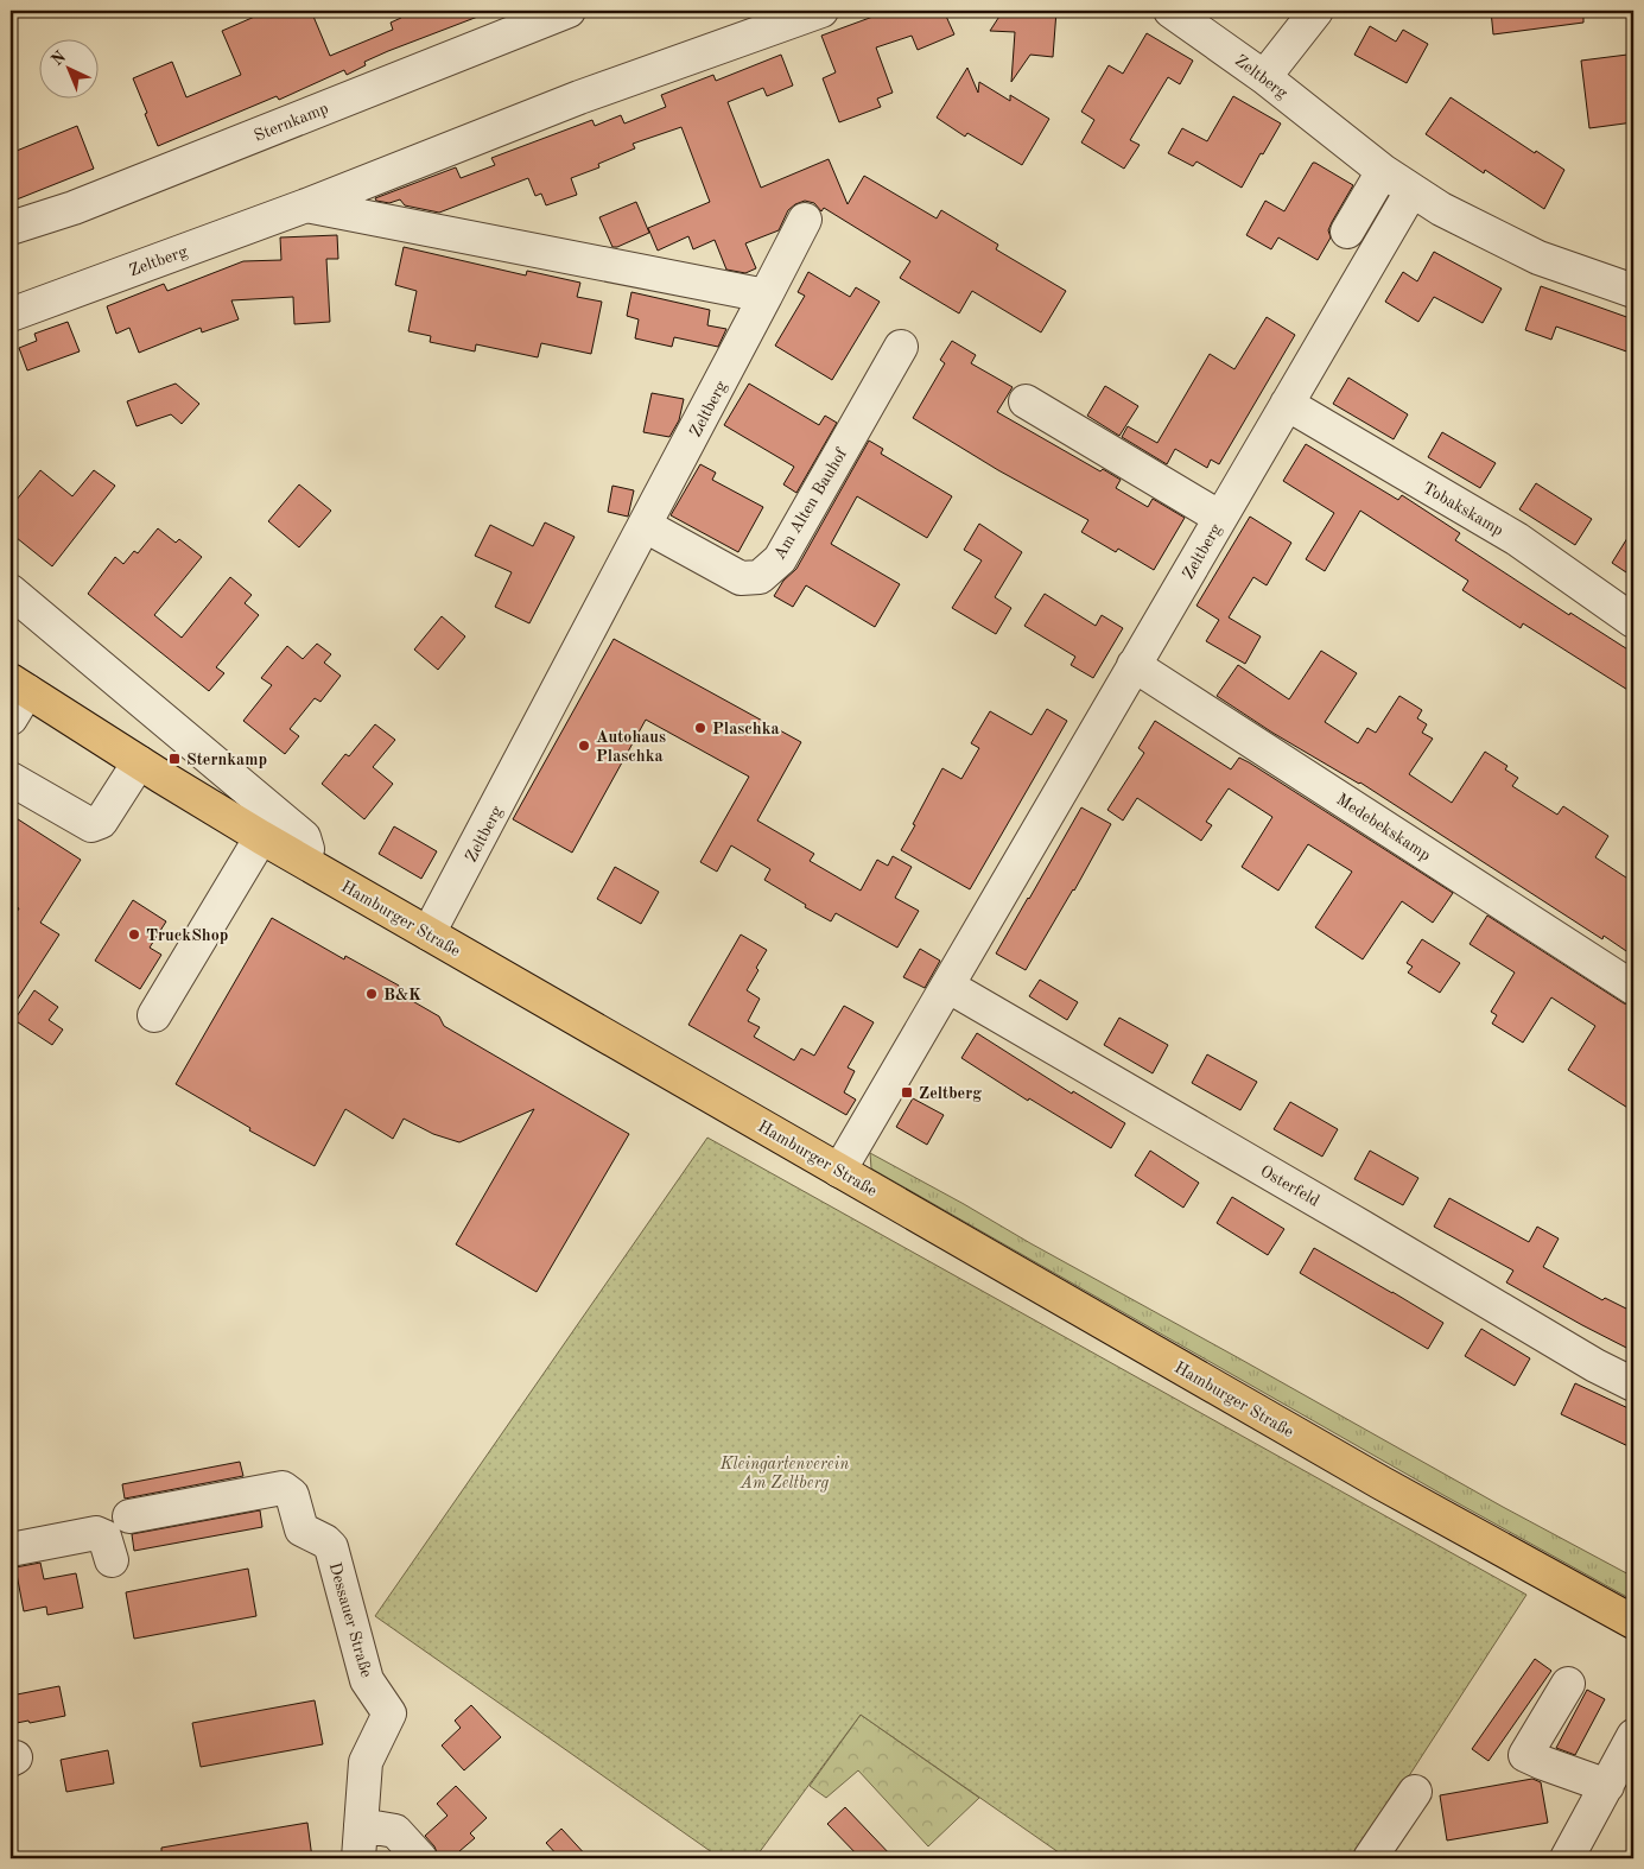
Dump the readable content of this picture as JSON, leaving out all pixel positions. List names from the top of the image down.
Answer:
{
  "streets": {
    "main road": ["Hamburger Straße"],
    "street": [
      "Zeltberg",
      "Sternkamp",
      "Am Alten Bauhof",
      "Tobakskamp",
      "Medebekskamp",
      "Osterfeld",
      "Dessauer Straße"
    ]
  },
  "crossings": [
    ["Zeltberg", "Am Alten Bauhof"],
    ["Zeltberg", "Tobakskamp"],
    ["Zeltberg", "Medebekskamp"],
    ["Zeltberg", "Hamburger Straße"],
    ["Zeltberg", "Osterfeld"]
  ],
  "parks": ["Kleingartenverein Am Zeltberg"],
  "places": {
    "other": [
      "Plaschka",
      "Autohaus Plaschka",
      "TruckShop",
      "B&K"
    ],
    "transit": ["Sternkamp", "Zeltberg"]
  },
  "north": "top left"
}
